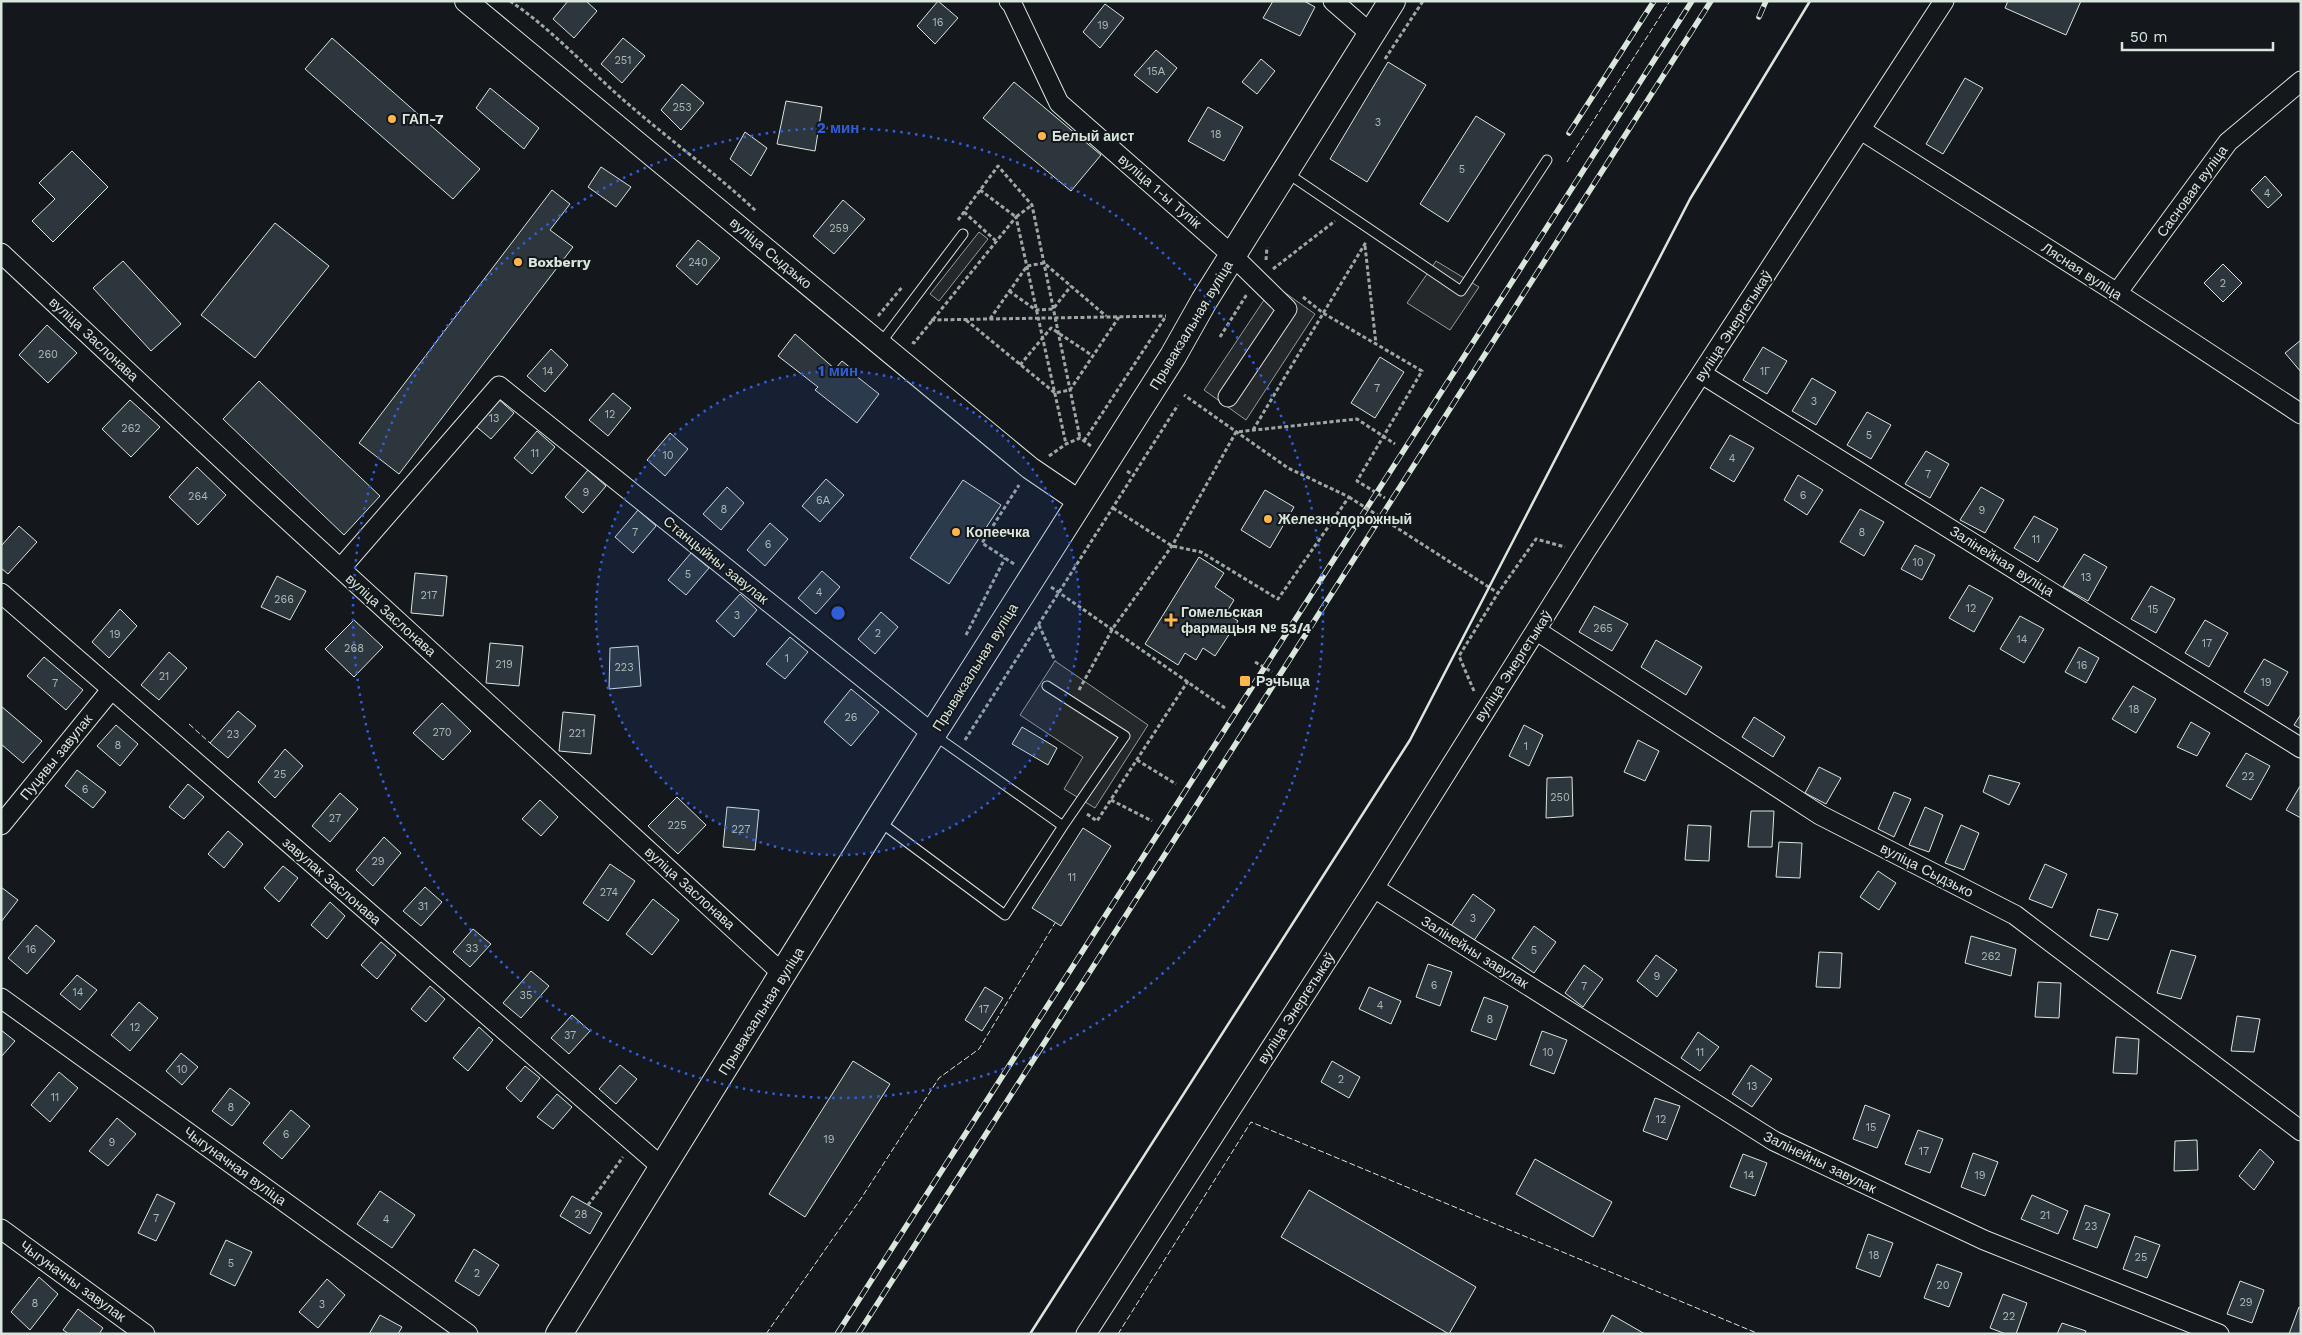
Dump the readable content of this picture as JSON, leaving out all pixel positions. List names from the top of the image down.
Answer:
{
  "streets": {
    "main road": ["Прывакзальная вуліца"],
    "street": [
      "вуліца 1-ы Тупік",
      "Сасновая вуліца",
      "вуліца Сыдзько",
      "Лясная вуліца",
      "вуліца Энергетыкаў",
      "вуліца Заслонава",
      "Станцыйны завулак",
      "Залінейная вуліца",
      "Пуцявы завулак",
      "завулак Заслонава",
      "Залінейны завулак",
      "Чыгуначная вуліца",
      "Чыгуначны завулак"
    ]
  },
  "crossings": [
    ["вуліца 1-ы Тупік", "Прывакзальная вуліца"],
    ["Сасновая вуліца", "Лясная вуліца"],
    ["вуліца Сыдзько", "Прывакзальная вуліца"],
    ["вуліца Сыдзько", "вуліца Энергетыкаў"],
    ["Лясная вуліца", "вуліца Энергетыкаў"],
    ["Прывакзальная вуліца", "вуліца Заслонава"],
    ["Прывакзальная вуліца", "Станцыйны завулак"],
    ["Прывакзальная вуліца", "завулак Заслонава"],
    ["вуліца Энергетыкаў", "Залінейная вуліца"],
    ["вуліца Энергетыкаў", "Залінейны завулак"],
    ["вуліца Заслонава", "Станцыйны завулак"],
    ["Пуцявы завулак", "завулак Заслонава"]
  ],
  "places": {
    "other": [
      "ГАП-7",
      "Белый аист",
      "Boxberry",
      "Железнодорожный",
      "Копеечка"
    ],
    "health": ["Гомельская фармацыя № 53/4"],
    "transit": ["Рэчыца"]
  },
  "house_numbers": [
    "16",
    "19",
    "251",
    "15А",
    "253",
    "3",
    "18",
    "5",
    "4",
    "259",
    "240",
    "2",
    "260",
    "14",
    "1Г",
    "7",
    "3",
    "12",
    "13",
    "262",
    "5",
    "11",
    "10",
    "4",
    "7",
    "9",
    "6",
    "264",
    "6А",
    "8",
    "9",
    "7",
    "8",
    "11",
    "6",
    "10",
    "5",
    "13",
    "4",
    "217",
    "266",
    "12",
    "15",
    "3",
    "265",
    "2",
    "19",
    "14",
    "17",
    "268",
    "1",
    "219",
    "16",
    "223",
    "21",
    "19",
    "7",
    "18",
    "26",
    "270",
    "221",
    "23",
    "8",
    "1",
    "25",
    "22",
    "6",
    "250",
    "27",
    "225",
    "227",
    "29",
    "11",
    "274",
    "31",
    "3",
    "33",
    "16",
    "5",
    "262",
    "9",
    "6",
    "7",
    "14",
    "35",
    "4",
    "17",
    "8",
    "12",
    "37",
    "10",
    "11",
    "10",
    "2",
    "13",
    "11",
    "8",
    "12",
    "15",
    "6",
    "19",
    "9",
    "17",
    "14",
    "19",
    "28",
    "21",
    "7",
    "4",
    "23",
    "18",
    "25",
    "5",
    "2",
    "20",
    "29",
    "8",
    "3",
    "22"
  ],
  "scale_bar": "50 m",
  "rings": ["2 мин", "1 мин"]
}
